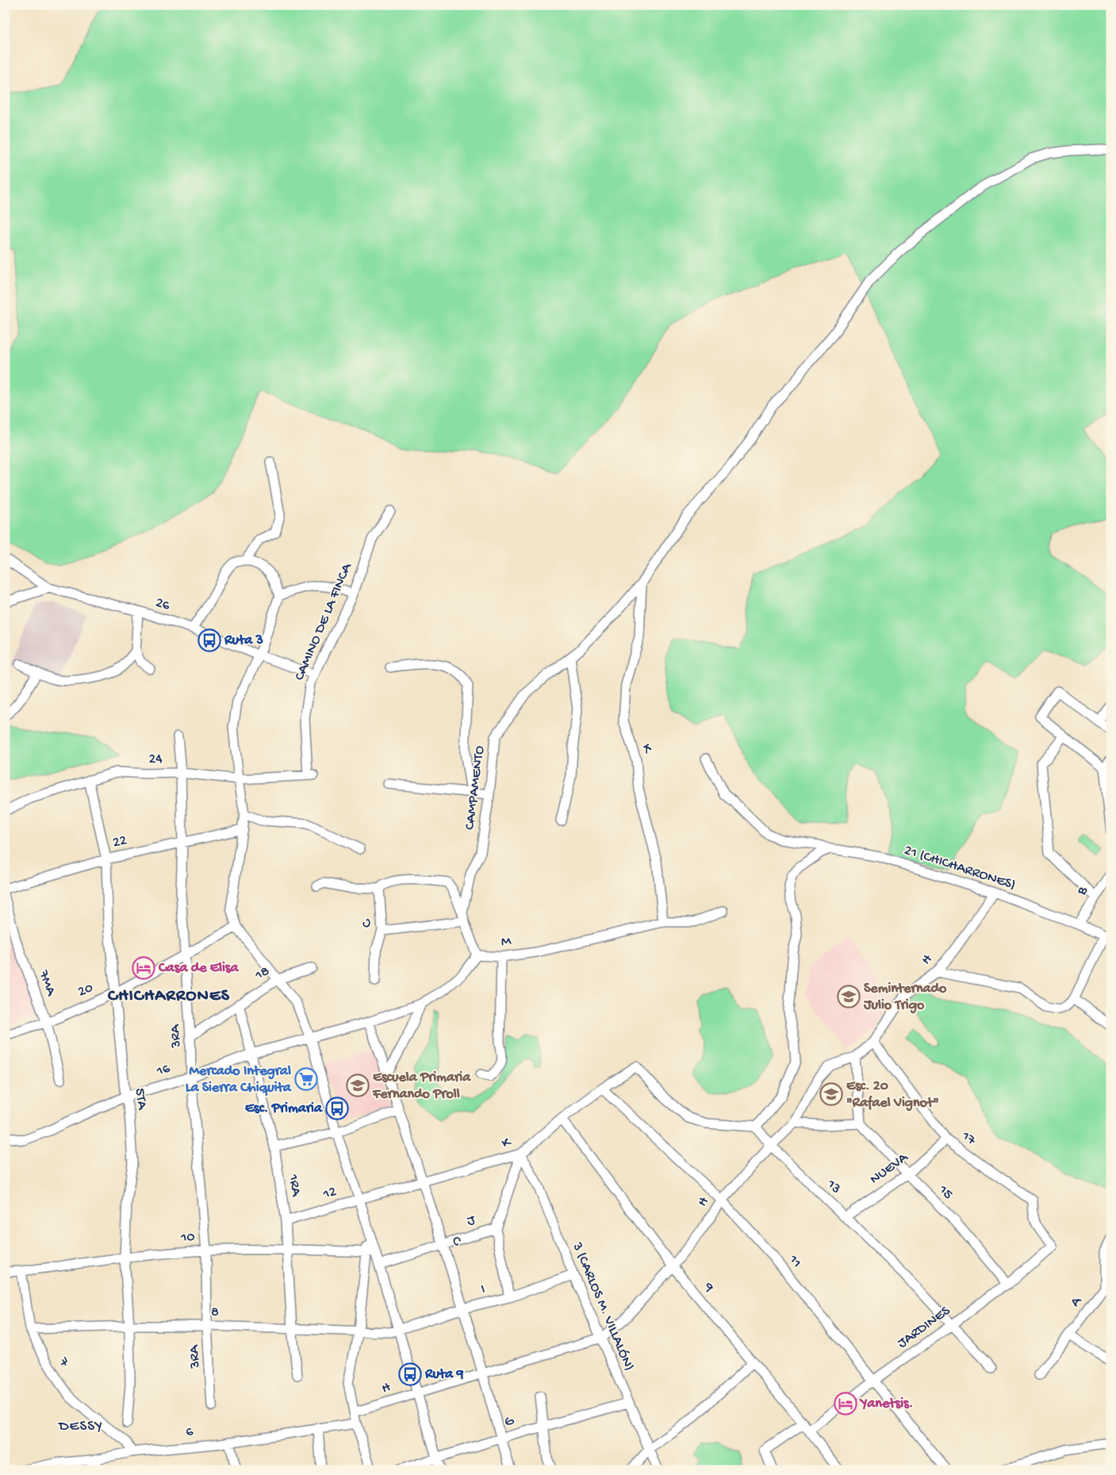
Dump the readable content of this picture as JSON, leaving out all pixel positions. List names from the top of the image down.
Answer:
{
  "streets": {
    "street": [
      "26",
      "CAMINO DE LA FINCA",
      "K",
      "24",
      "CAMPAMENTO",
      "22",
      "21 (CHICHARRONES)",
      "B",
      "C",
      "M",
      "H",
      "18",
      "7MA",
      "20",
      "3RA",
      "16",
      "5TA",
      "17",
      "NUEVA",
      "1RA",
      "13",
      "15",
      "12",
      "J",
      "10",
      "11",
      "9",
      "I",
      "A",
      "3 (CARLOS M. VILLALÓN)",
      "8",
      "JARDINES",
      "7",
      "G",
      "6"
    ]
  },
  "crossings": [
    ["26", "CAMINO DE LA FINCA"],
    ["CAMINO DE LA FINCA", "24"],
    ["K", "CAMPAMENTO"],
    ["K", "C"],
    ["K", "M"],
    ["K", "13"],
    ["K", "12"],
    ["K", "J"],
    ["K", "11"],
    ["K", "9"],
    ["K", "3 (CARLOS M. VILLALÓN)"],
    ["24", "3RA"],
    ["24", "5TA"],
    ["22", "3RA"],
    ["22", "5TA"],
    ["21 (CHICHARRONES)", "B"],
    ["21 (CHICHARRONES)", "H"],
    ["C", "H"],
    ["C", "J"],
    ["C", "I"],
    ["C", "G"],
    ["H", "17"],
    ["H", "13"],
    ["H", "11"],
    ["H", "9"],
    ["H", "3 (CARLOS M. VILLALÓN)"],
    ["18", "3RA"],
    ["18", "1RA"],
    ["7MA", "20"],
    ["20", "3RA"],
    ["20", "5TA"],
    ["3RA", "16"],
    ["3RA", "10"],
    ["3RA", "8"],
    ["16", "5TA"],
    ["16", "1RA"],
    ["5TA", "10"],
    ["5TA", "8"],
    ["17", "NUEVA"],
    ["17", "JARDINES"],
    ["NUEVA", "13"],
    ["NUEVA", "15"],
    ["1RA", "12"],
    ["1RA", "10"],
    ["1RA", "8"],
    ["13", "JARDINES"],
    ["15", "JARDINES"],
    ["J", "3 (CARLOS M. VILLALÓN)"],
    ["10", "7"],
    ["11", "JARDINES"],
    ["9", "JARDINES"],
    ["I", "3 (CARLOS M. VILLALÓN)"],
    ["I", "8"],
    ["3 (CARLOS M. VILLALÓN)", "G"],
    ["8", "7"],
    ["7", "6"]
  ],
  "districts": ["CHICHARRONES", "DESSY"],
  "places": {
    "bus stop": ["Ruta 3", "Esc. Primaria", "Ruta 9"],
    "hotel": ["Casa de Elisa", "Yanetsis."],
    "school or university": ["Seminternado Julio Trigo", "Escuela Primaria Fernando Proll", "Esc. 20 \"Rafael Vignot\""],
    "supermarket": ["Mercado Integral La Sierra Chiquita"]
  }
}
